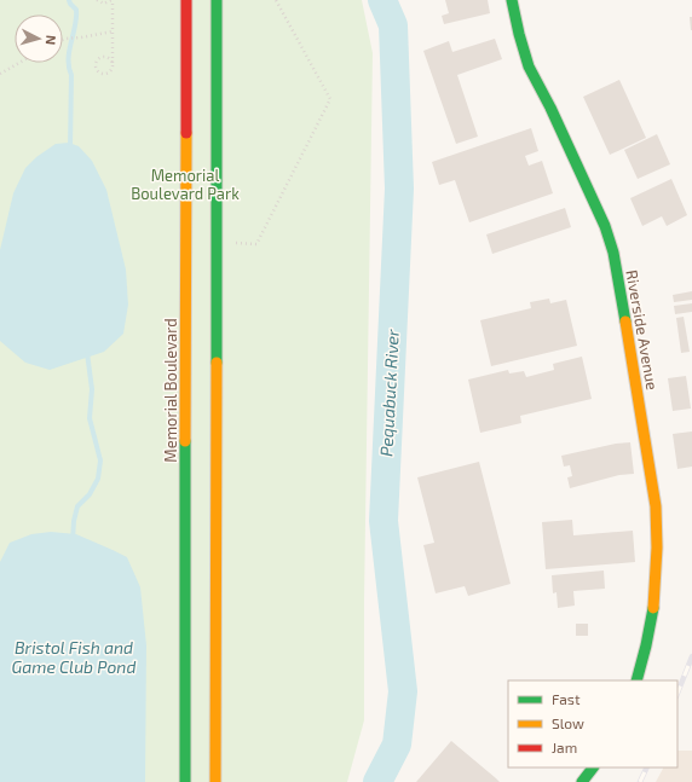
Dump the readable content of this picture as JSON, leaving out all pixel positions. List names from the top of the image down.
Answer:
{
  "streets": {
    "main road": ["Riverside Avenue", "Memorial Boulevard"]
  },
  "water": ["Pequabuck River", "Bristol Fish and Game Club Pond"],
  "parks": ["Memorial Boulevard Park"],
  "legend": ["Fast", "Slow", "Jam"],
  "north": "right"
}
